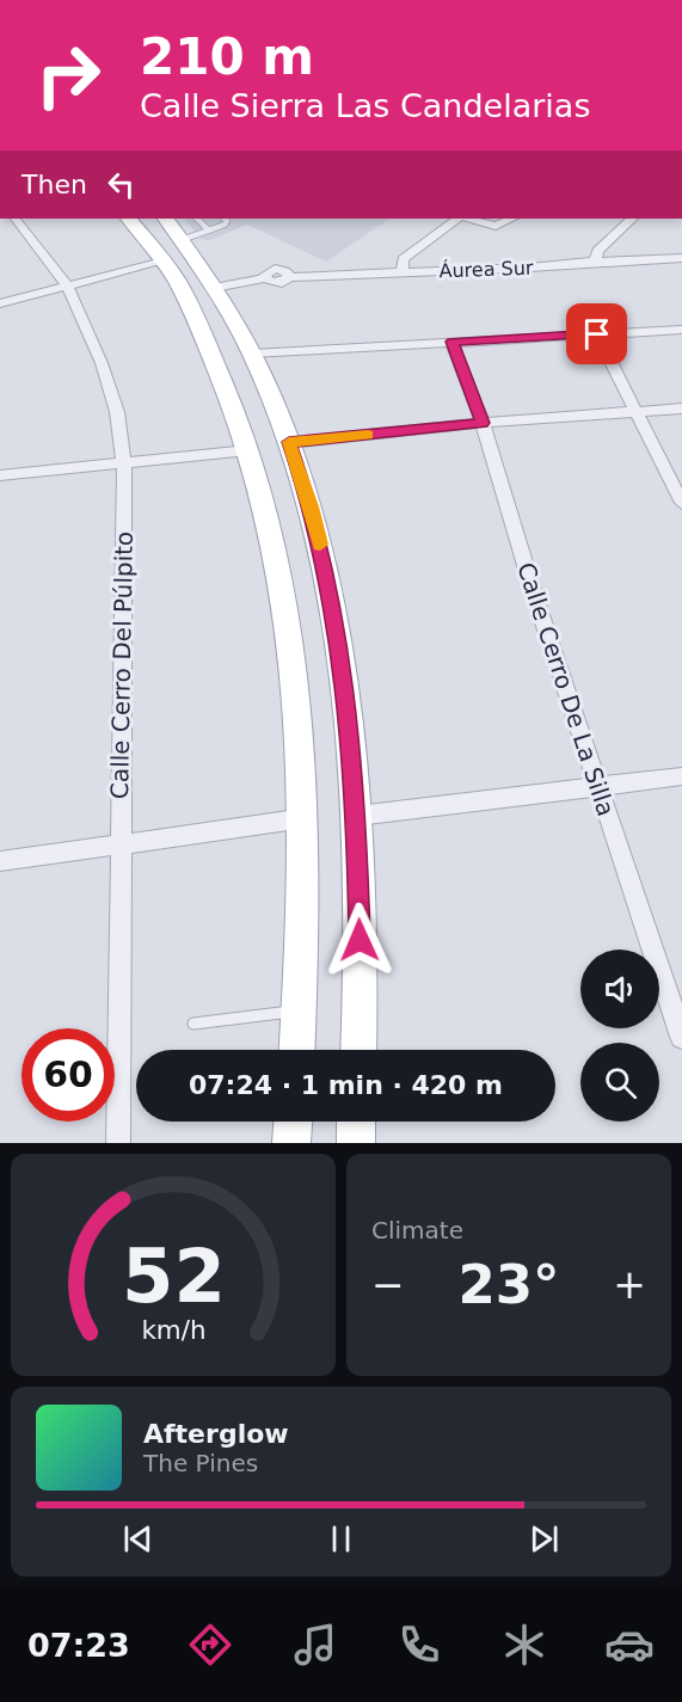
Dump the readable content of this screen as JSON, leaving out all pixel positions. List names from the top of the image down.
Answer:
{
  "streets": {
    "street": ["Áurea Sur", "Calle Cerro Del Púlpito", "Calle Cerro De La Silla"]
  },
  "page": {
    "turn": ["210 m", "Calle Sierra Las Candelarias"],
    "then": "Then",
    "limit": "60",
    "trip": "07:24 · 1 min · 420 m",
    "tile": "Climate",
    "heat": ["−", "23°", "+"],
    "song": ["Afterglow", "The Pines"],
    "tabs": "07:23",
    "gauge": ["52", "km/h"]
  }
}
